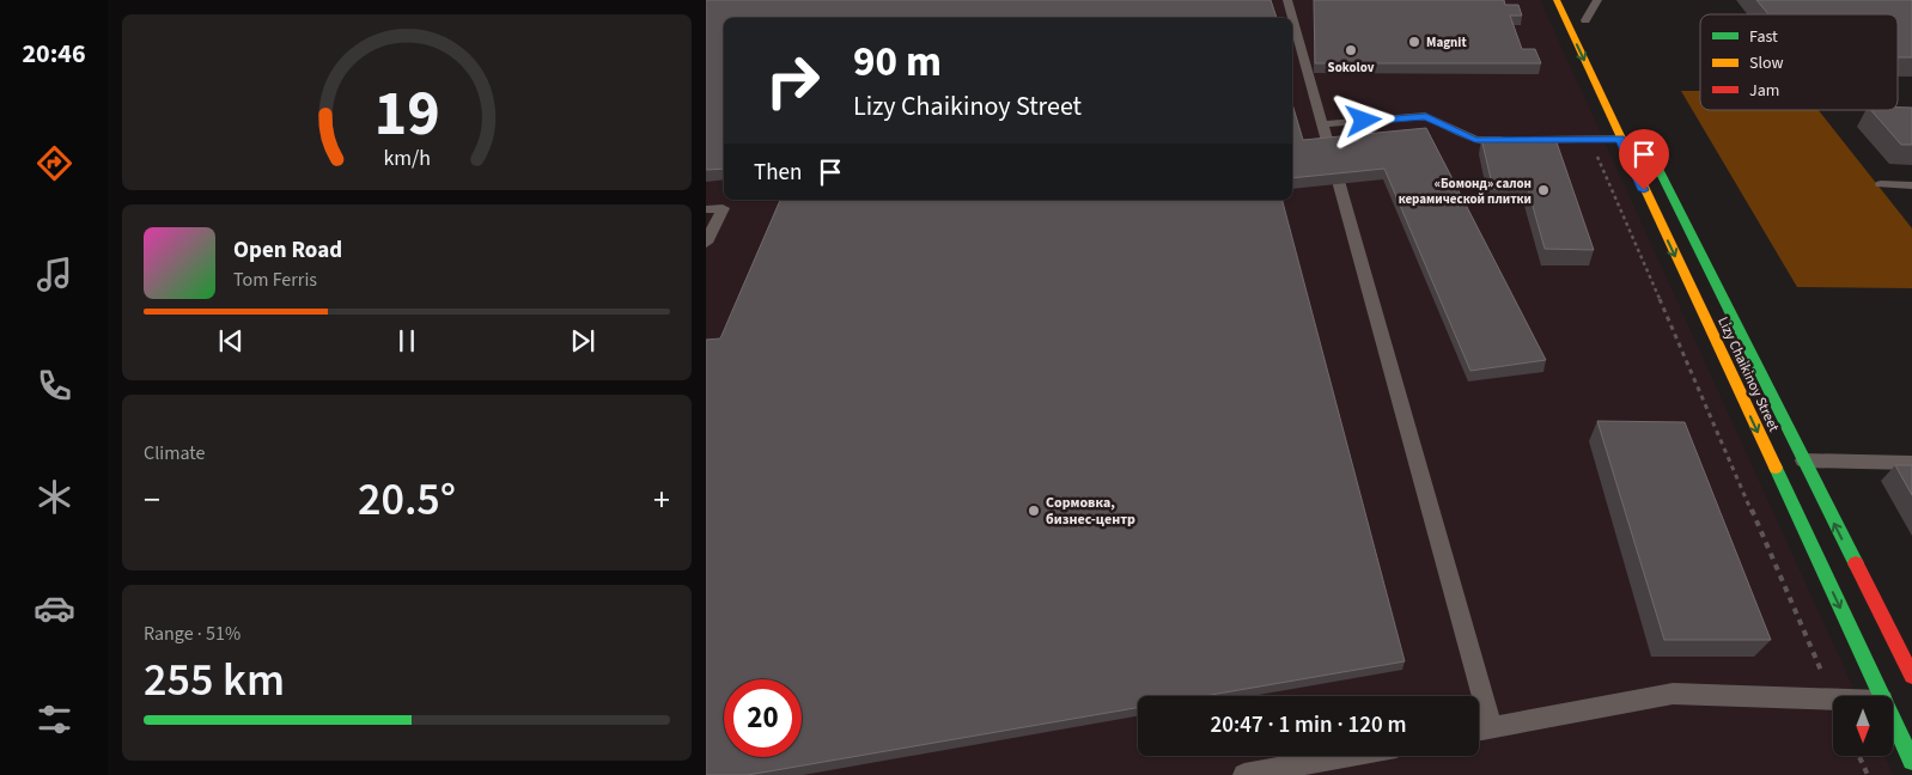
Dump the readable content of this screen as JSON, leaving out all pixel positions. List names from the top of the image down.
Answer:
{
  "streets": {
    "main road": ["Lizy Chaikinoy Street"]
  },
  "places": [
    "Magnit",
    "Sokolov",
    "«Бомонд» салон керамической плитки",
    "Сормовка, бизнес-центр"
  ],
  "legend": ["Fast", "Slow", "Jam"],
  "north": "bottom",
  "page": {
    "tabs": "20:46",
    "turn": ["90 m", "Lizy Chaikinoy Street"],
    "then": "Then",
    "song": ["Open Road", "Tom Ferris"],
    "tile": [
      "Climate",
      ["Range · 51%", "255 km"]
    ],
    "heat": ["−", "20.5°", "+"],
    "limit": "20",
    "trip": "20:47 · 1 min · 120 m",
    "gauge": ["19", "km/h"]
  }
}
